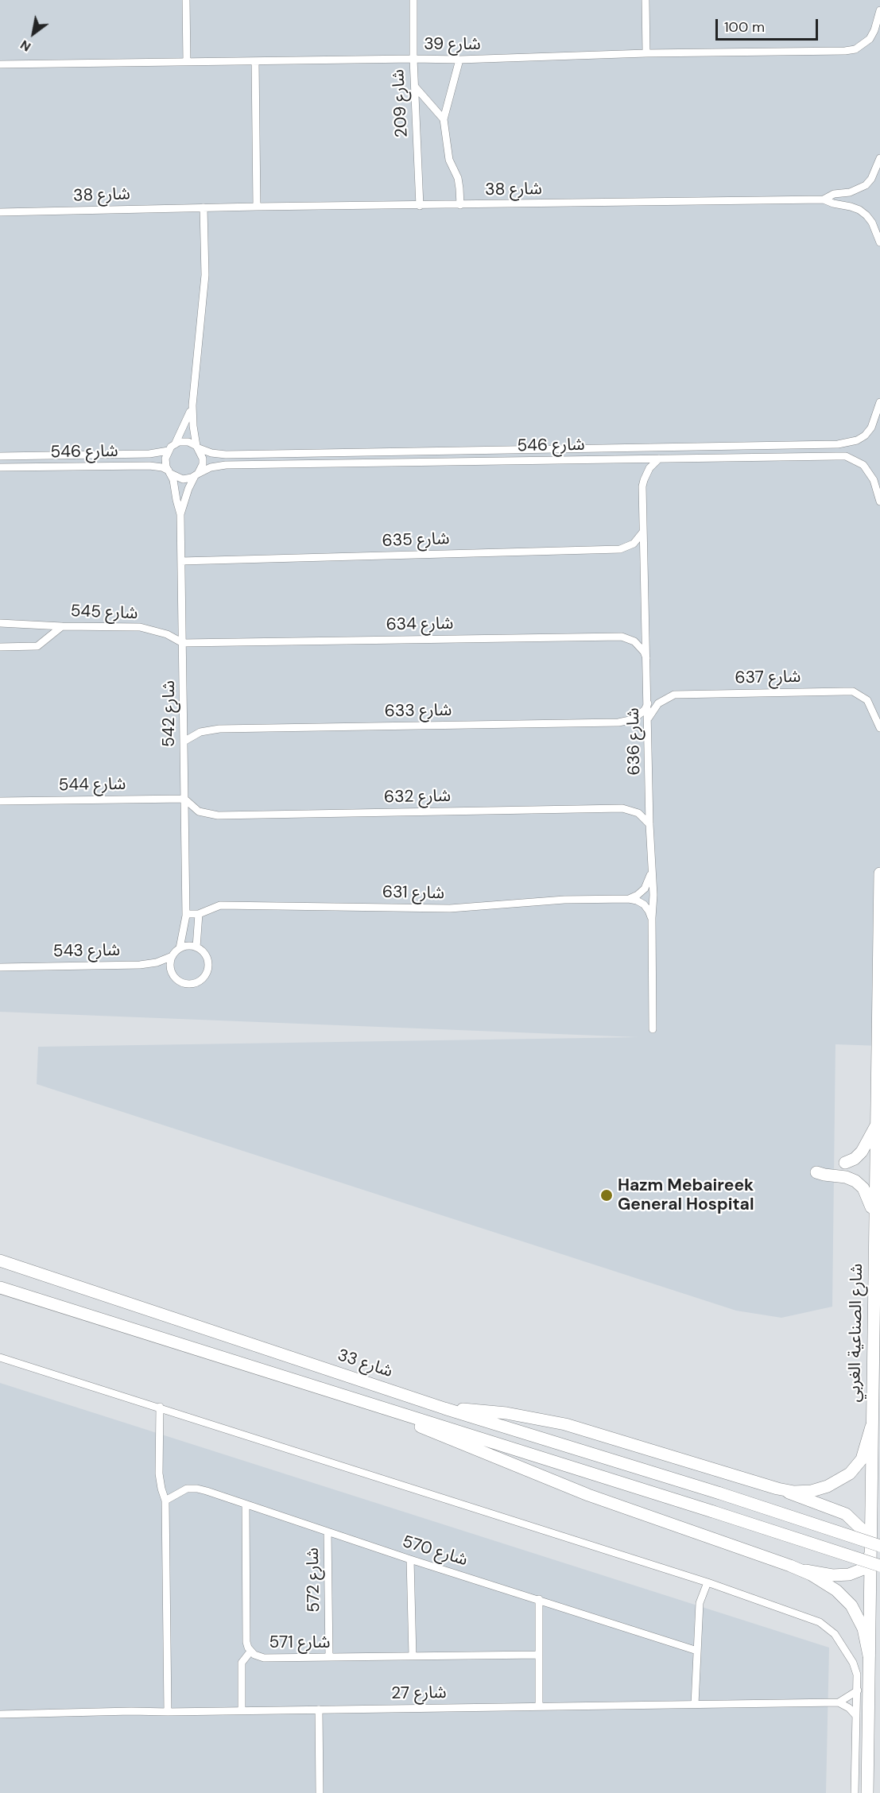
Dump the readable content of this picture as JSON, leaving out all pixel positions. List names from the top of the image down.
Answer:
{
  "streets": {
    "main road": ["شارع الصناعية الغربي", "شارع 33"],
    "street": [
      "شارع 39",
      "شارع 209",
      "شارع 38",
      "شارع 546",
      "شارع 635",
      "شارع 545",
      "شارع 634",
      "شارع 637",
      "شارع 633",
      "شارع 542",
      "شارع 636",
      "شارع 544",
      "شارع 632",
      "شارع 631",
      "شارع 543",
      "شارع 570",
      "شارع 572",
      "شارع 571",
      "شارع 27"
    ]
  },
  "crossings": [
    ["شارع 39", "شارع 209"],
    ["شارع 209", "شارع 38"],
    ["شارع 546", "شارع 542"],
    ["شارع 546", "شارع 636"],
    ["شارع 635", "شارع 542"],
    ["شارع 635", "شارع 636"],
    ["شارع 545", "شارع 634"],
    ["شارع 545", "شارع 542"],
    ["شارع 634", "شارع 542"],
    ["شارع 634", "شارع 636"],
    ["شارع 637", "شارع 636"],
    ["شارع 633", "شارع 542"],
    ["شارع 633", "شارع 636"],
    ["شارع 542", "شارع 544"],
    ["شارع 542", "شارع 632"],
    ["شارع 542", "شارع 543"],
    ["شارع 636", "شارع 632"],
    ["شارع 544", "شارع 632"],
    ["شارع الصناعية الغربي", "شارع 33"],
    ["شارع 570", "شارع 572"],
    ["شارع 570", "شارع 571"],
    ["شارع 572", "شارع 571"]
  ],
  "places": ["Hazm Mebaireek General Hospital"],
  "scale_bar": "100 m",
  "north": "bottom left"
}
